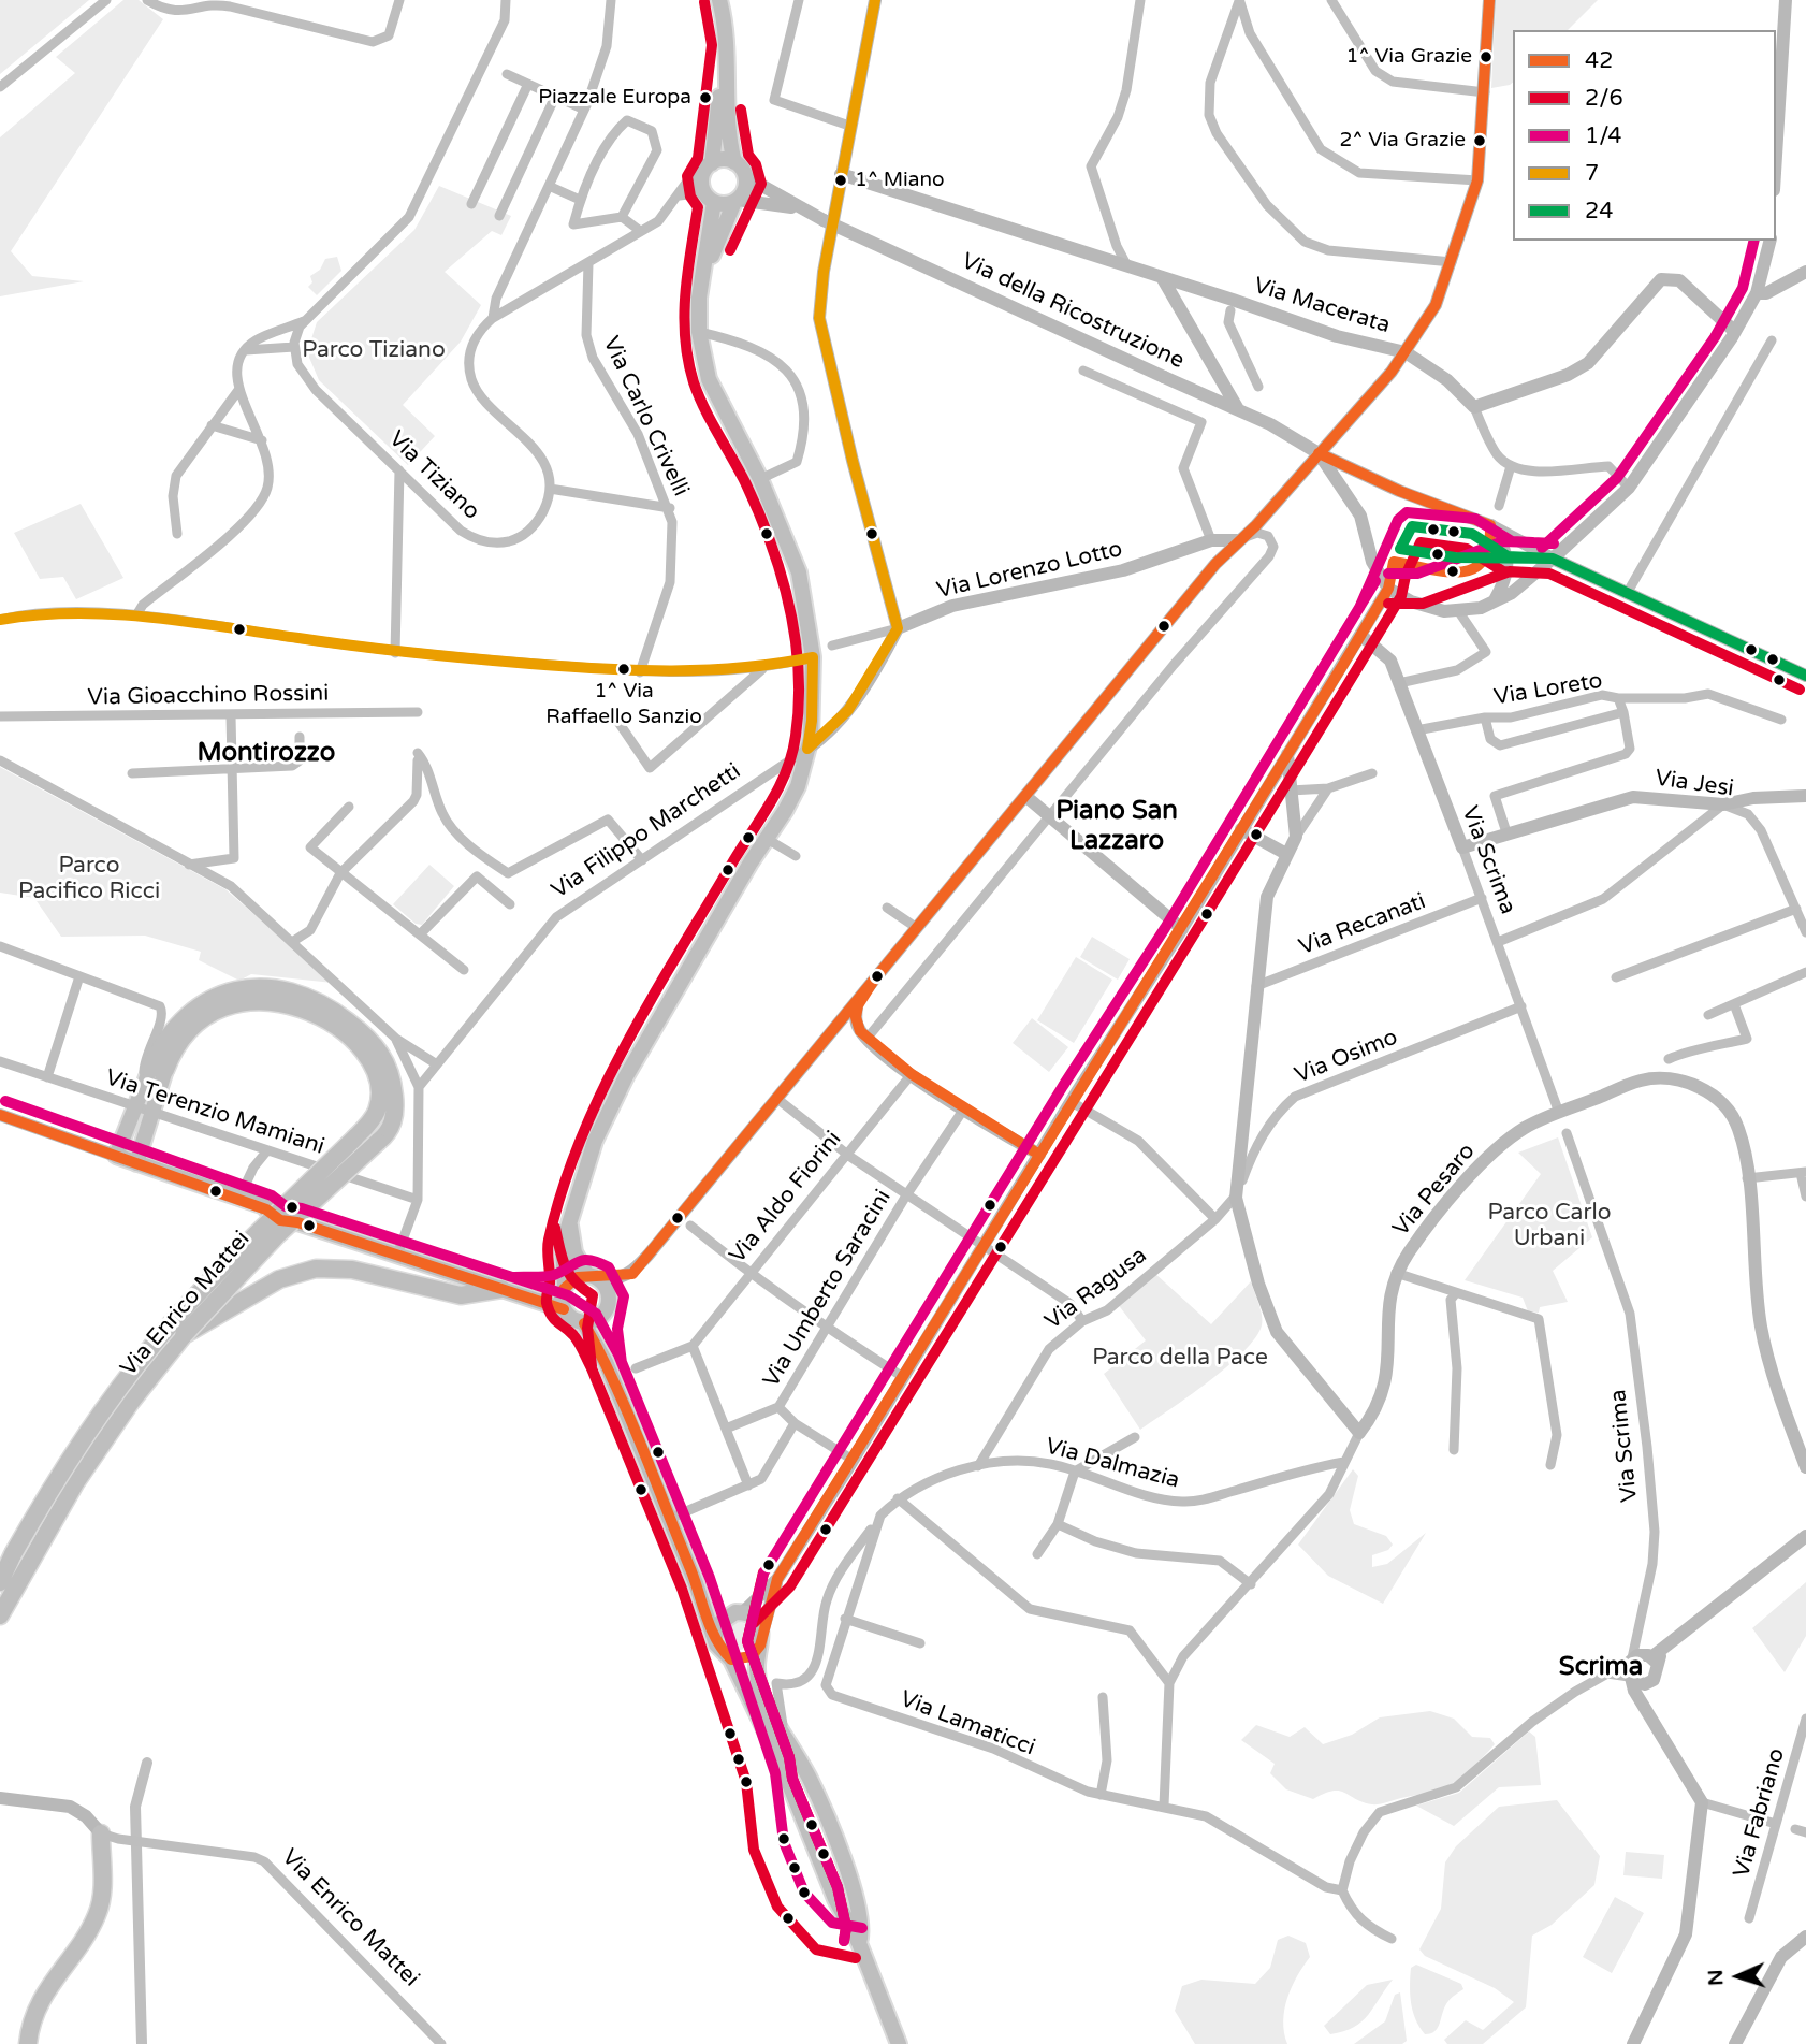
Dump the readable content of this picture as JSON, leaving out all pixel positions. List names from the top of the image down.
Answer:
{
  "streets": {
    "highway": ["Via Enrico Mattei"],
    "street": [
      "Via Macerata",
      "Via della Ricostruzione",
      "Via Carlo Crivelli",
      "Via Tiziano",
      "Via Lorenzo Lotto",
      "Via Loreto",
      "Via Gioacchino Rossini",
      "Via Jesi",
      "Via Filippo Marchetti",
      "Via Scrima",
      "Via Recanati",
      "Via Osimo",
      "Via Terenzio Mamiani",
      "Via Pesaro",
      "Via Aldo Fiorini",
      "Via Umberto Saracini",
      "Via Ragusa",
      "Via Dalmazia",
      "Via Lamaticci",
      "Via Fabriano"
    ]
  },
  "crossings": [
    ["Via Lorenzo Lotto", "Via Filippo Marchetti"],
    ["Via Loreto", "Via Jesi"],
    ["Via Loreto", "Via Scrima"],
    ["Via Jesi", "Via Scrima"],
    ["Via Scrima", "Via Recanati"],
    ["Via Scrima", "Via Osimo"],
    ["Via Scrima", "Via Pesaro"],
    ["Via Osimo", "Via Ragusa"],
    ["Via Terenzio Mamiani", "Via Enrico Mattei"],
    ["Via Pesaro", "Via Dalmazia"],
    ["Via Pesaro", "Via Lamaticci"],
    ["Via Ragusa", "Via Dalmazia"],
    ["Via Dalmazia", "Via Lamaticci"]
  ],
  "districts": ["Montirozzo", "Piano San Lazzaro", "Scrima"],
  "parks": [
    "Parco Tiziano",
    "Parco Pacifico Ricci",
    "Parco Carlo Urbani",
    "Parco della Pace"
  ],
  "places": [
    "1^ Via Grazie",
    "Piazzale Europa",
    "2^ Via Grazie",
    "1^ Miano",
    "1^ Via Raffaello Sanzio"
  ],
  "lines": [
    "transit line 42",
    "transit line 7",
    "transit line 2/6",
    "transit line 1/4",
    "transit line 24"
  ],
  "legend": [
    "42",
    "2/6",
    "1/4",
    "7",
    "24"
  ],
  "north": "left"
}
